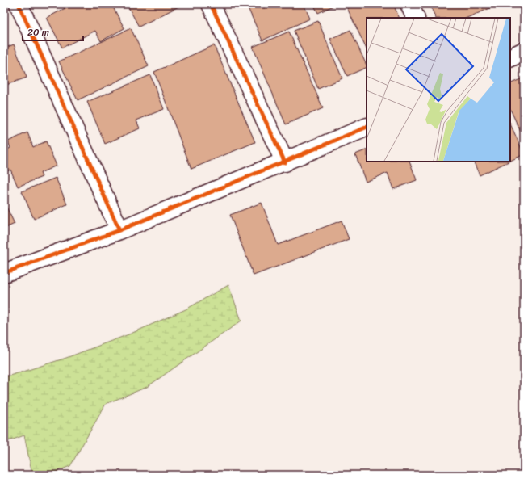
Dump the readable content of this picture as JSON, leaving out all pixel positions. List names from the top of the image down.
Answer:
{
  "scale_bar": "20 m"
}
